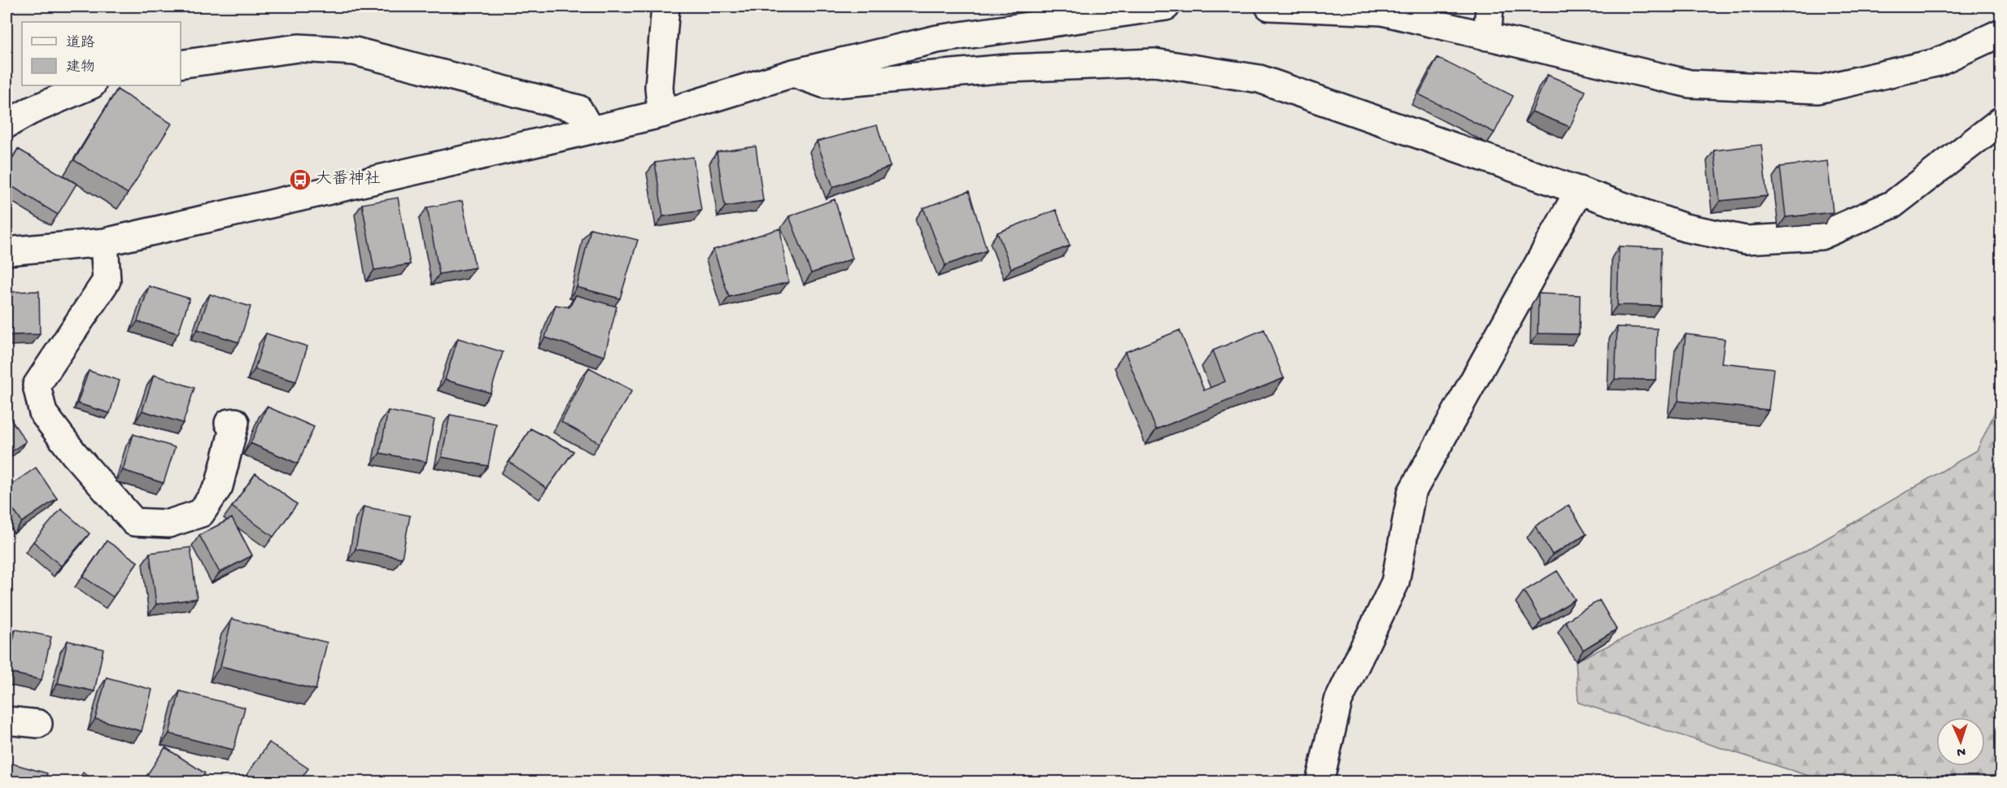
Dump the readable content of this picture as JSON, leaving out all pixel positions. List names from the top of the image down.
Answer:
{
  "places": {
    "bus stop": ["大番神社"]
  },
  "legend": ["道路", "建物"],
  "north": "bottom"
}
